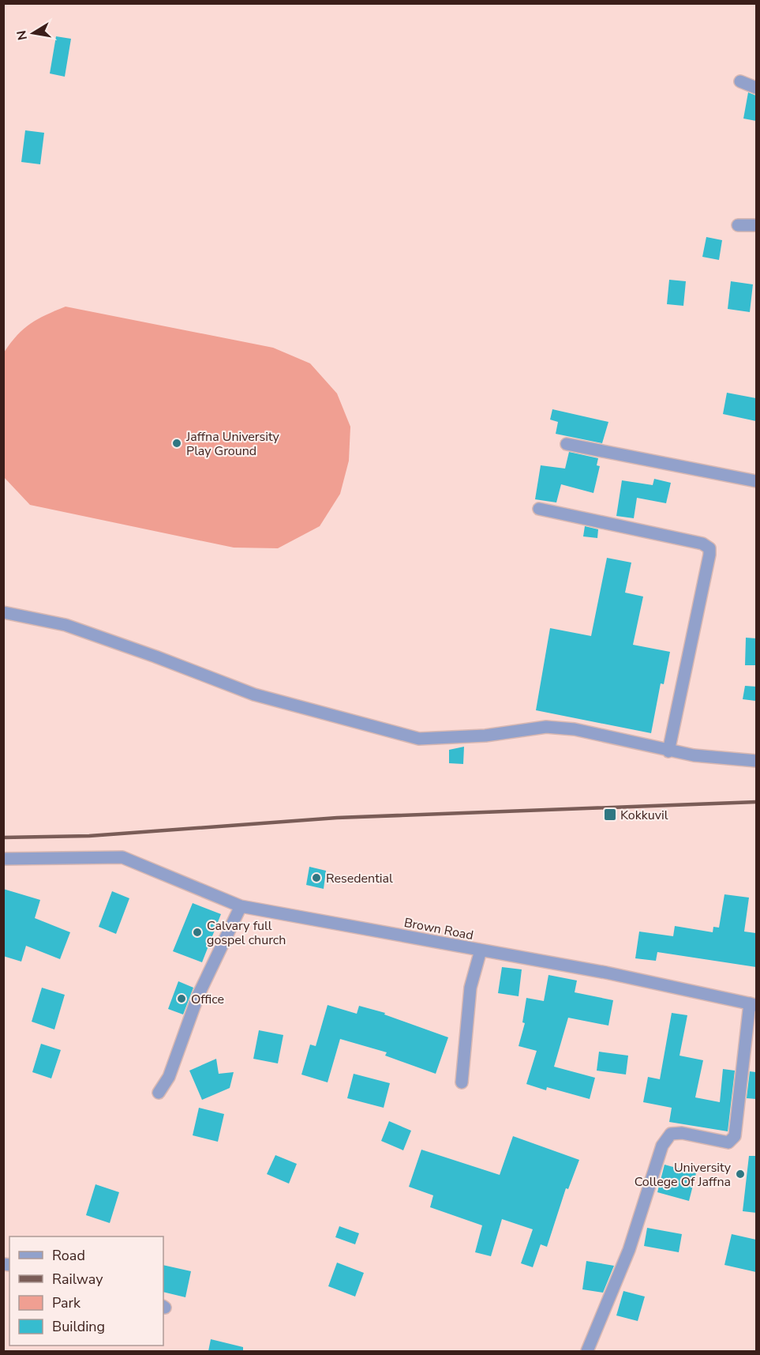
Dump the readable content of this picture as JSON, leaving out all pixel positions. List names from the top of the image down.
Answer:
{
  "streets": {
    "street": ["Brown Road"]
  },
  "places": {
    "other": [
      "Jaffna University Play Ground",
      "Resedential",
      "Calvary full gospel church",
      "Office",
      "University College Of Jaffna"
    ],
    "transit": ["Kokkuvil"]
  },
  "legend": [
    "Road",
    "Railway",
    "Park",
    "Building"
  ],
  "north": "left"
}
